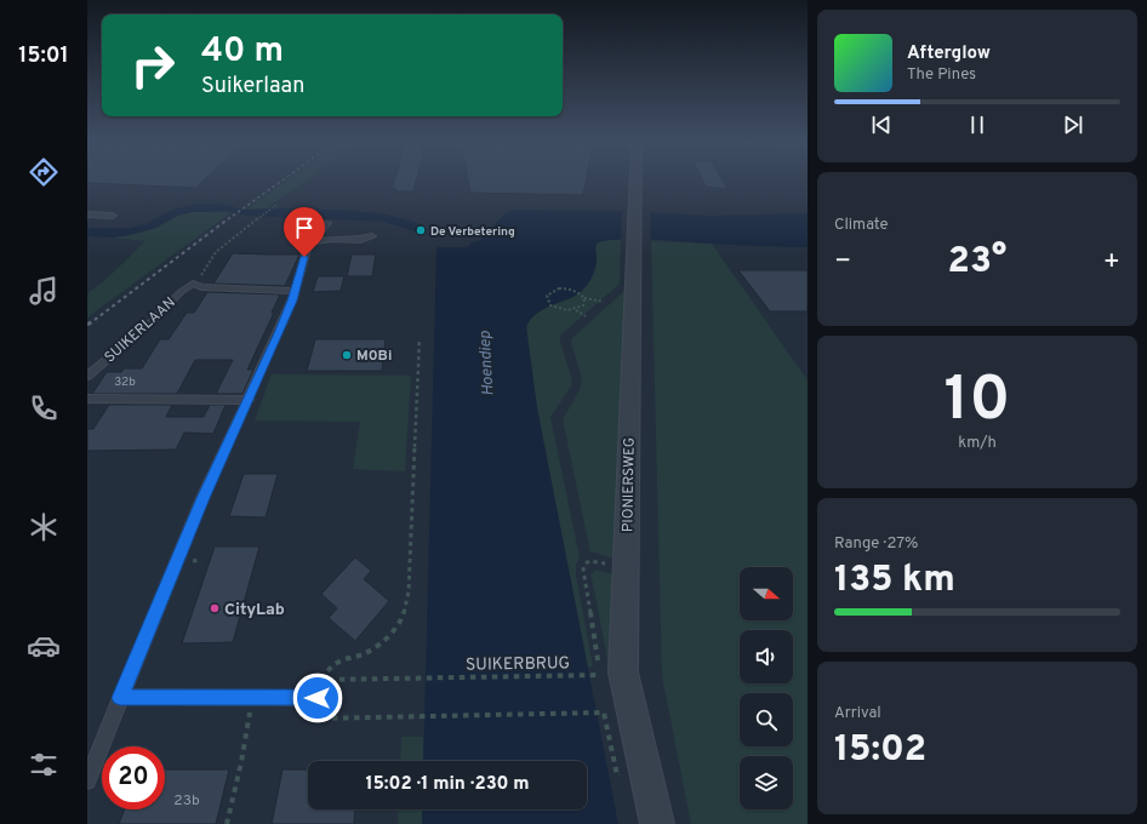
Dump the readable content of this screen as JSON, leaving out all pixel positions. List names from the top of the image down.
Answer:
{
  "streets": {
    "street": ["PIONIERSWEG"],
    "lane": ["SUIKERLAAN"],
    "path": ["SUIKERBRUG"]
  },
  "crossings": [
    ["PIONIERSWEG", "SUIKERBRUG"]
  ],
  "water": ["Hoendiep"],
  "places": ["De Verbetering", "M0Bi", "CityLab"],
  "house_numbers": ["32b", "23b"],
  "north": "right",
  "page": {
    "tabs": "15:01",
    "turn": ["40 m", "Suikerlaan"],
    "song": ["Afterglow", "The Pines"],
    "tile": [
      "Climate",
      ["10", "km/h"],
      ["Range · 27%", "135 km"],
      ["Arrival", "15:02"]
    ],
    "heat": ["−", "23°", "+"],
    "limit": "20",
    "trip": "15:02 · 1 min · 230 m"
  }
}
